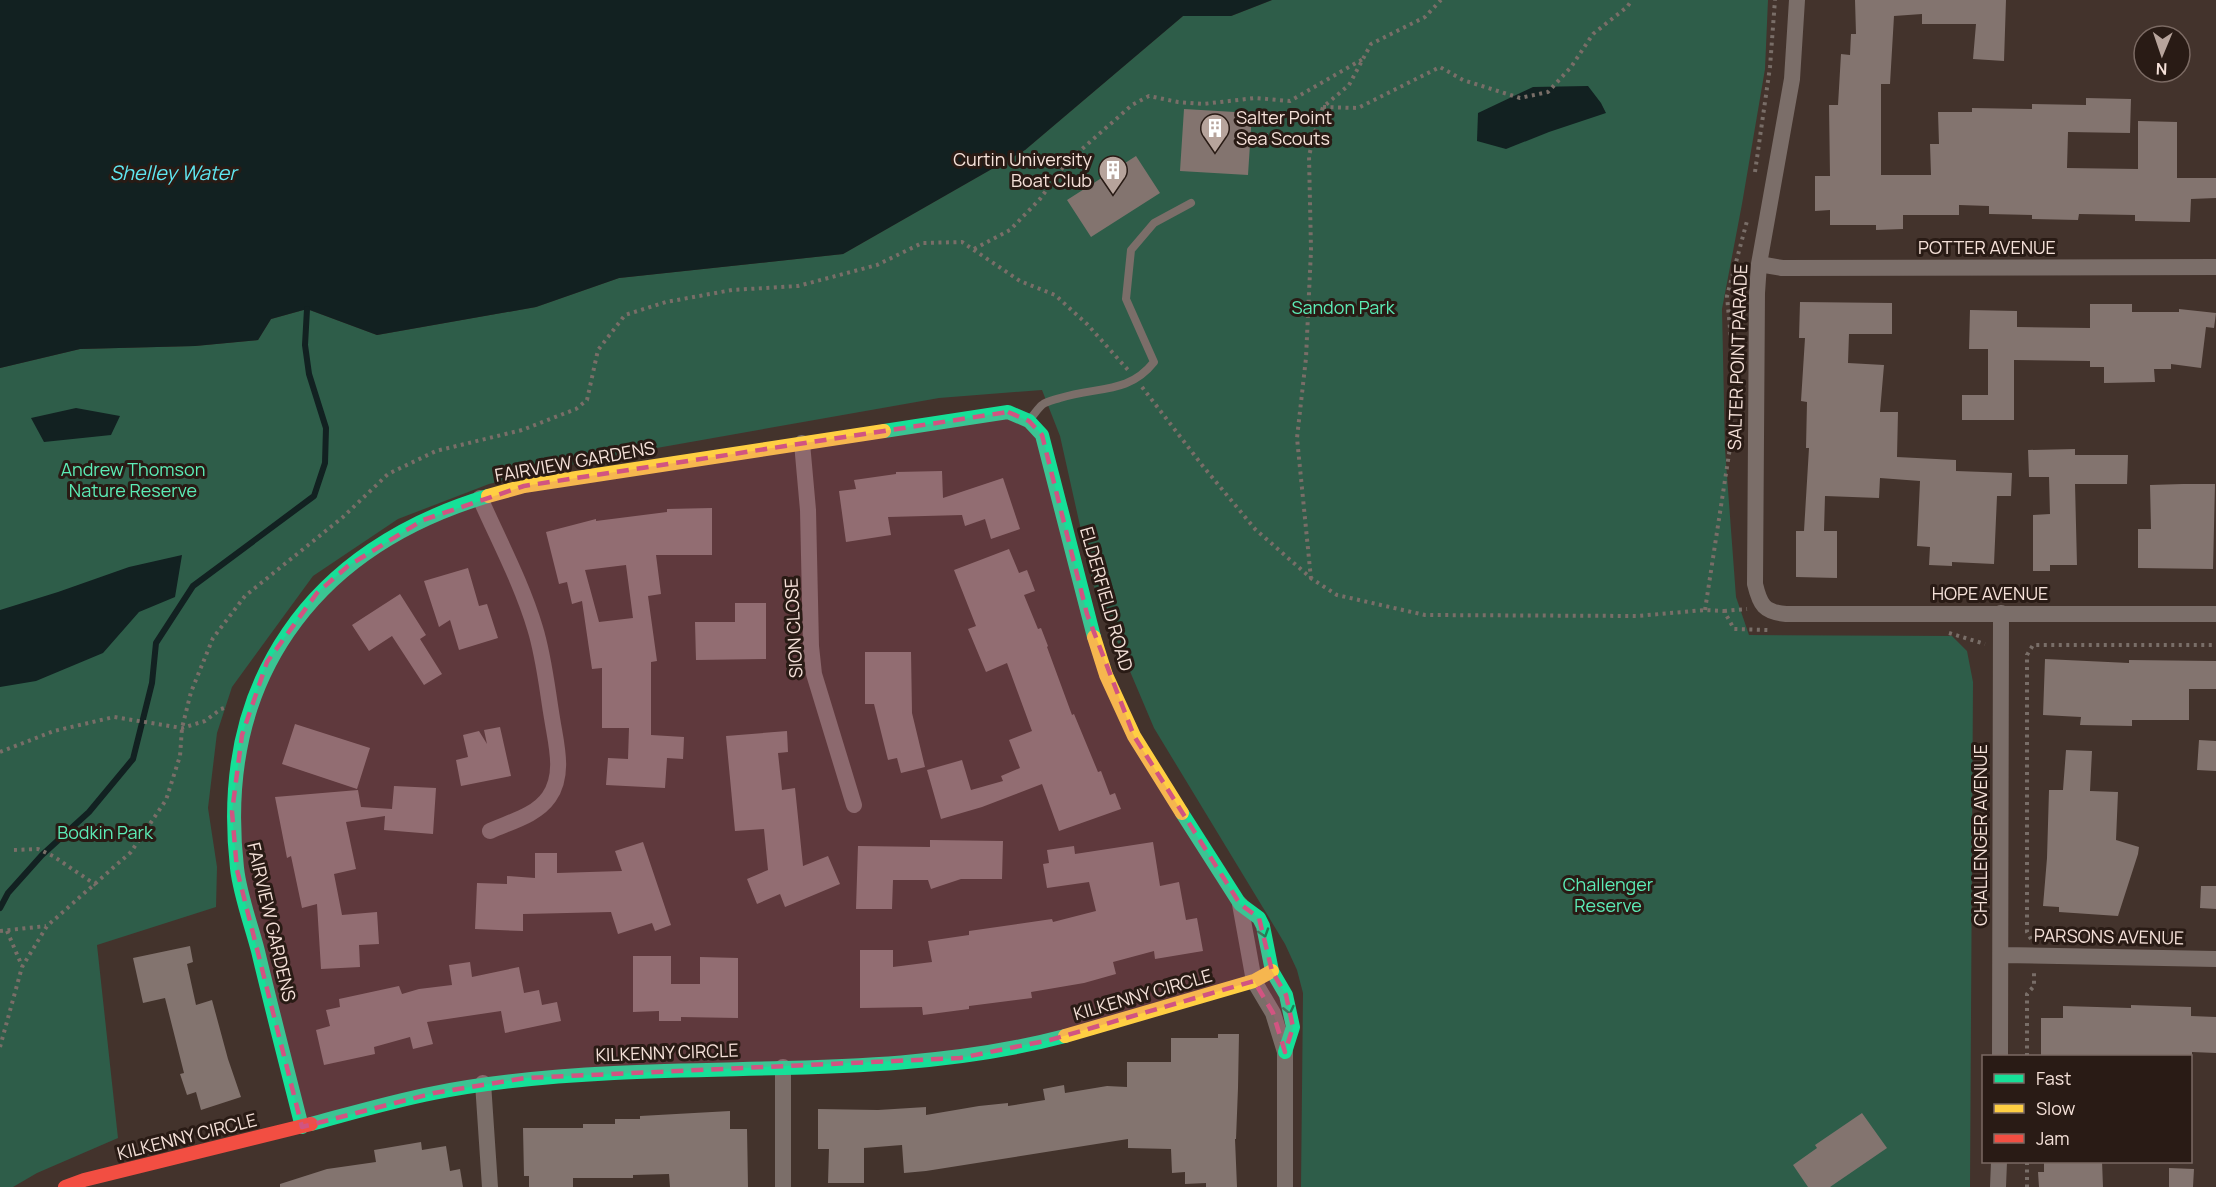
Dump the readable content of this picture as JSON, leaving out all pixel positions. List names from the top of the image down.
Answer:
{
  "streets": {
    "street": [
      "POTTER AVENUE",
      "SALTER POINT PARADE",
      "FAIRVIEW GARDENS",
      "HOPE AVENUE",
      "ELDERFIELD ROAD",
      "SION CLOSE",
      "CHALLENGER AVENUE",
      "PARSONS AVENUE",
      "KILKENNY CIRCLE"
    ]
  },
  "crossings": [
    ["POTTER AVENUE", "SALTER POINT PARADE"],
    ["SALTER POINT PARADE", "HOPE AVENUE"],
    ["FAIRVIEW GARDENS", "ELDERFIELD ROAD"],
    ["FAIRVIEW GARDENS", "SION CLOSE"],
    ["FAIRVIEW GARDENS", "KILKENNY CIRCLE"],
    ["HOPE AVENUE", "CHALLENGER AVENUE"],
    ["ELDERFIELD ROAD", "KILKENNY CIRCLE"],
    ["CHALLENGER AVENUE", "PARSONS AVENUE"]
  ],
  "water": ["Shelley Water"],
  "parks": [
    "Sandon Park",
    "Andrew Thomson Nature Reserve",
    "Bodkin Park",
    "Challenger Reserve"
  ],
  "places": {
    "building": ["Salter Point Sea Scouts", "Curtin University Boat Club"]
  },
  "legend": ["Fast", "Slow", "Jam"],
  "north": "bottom"
}
